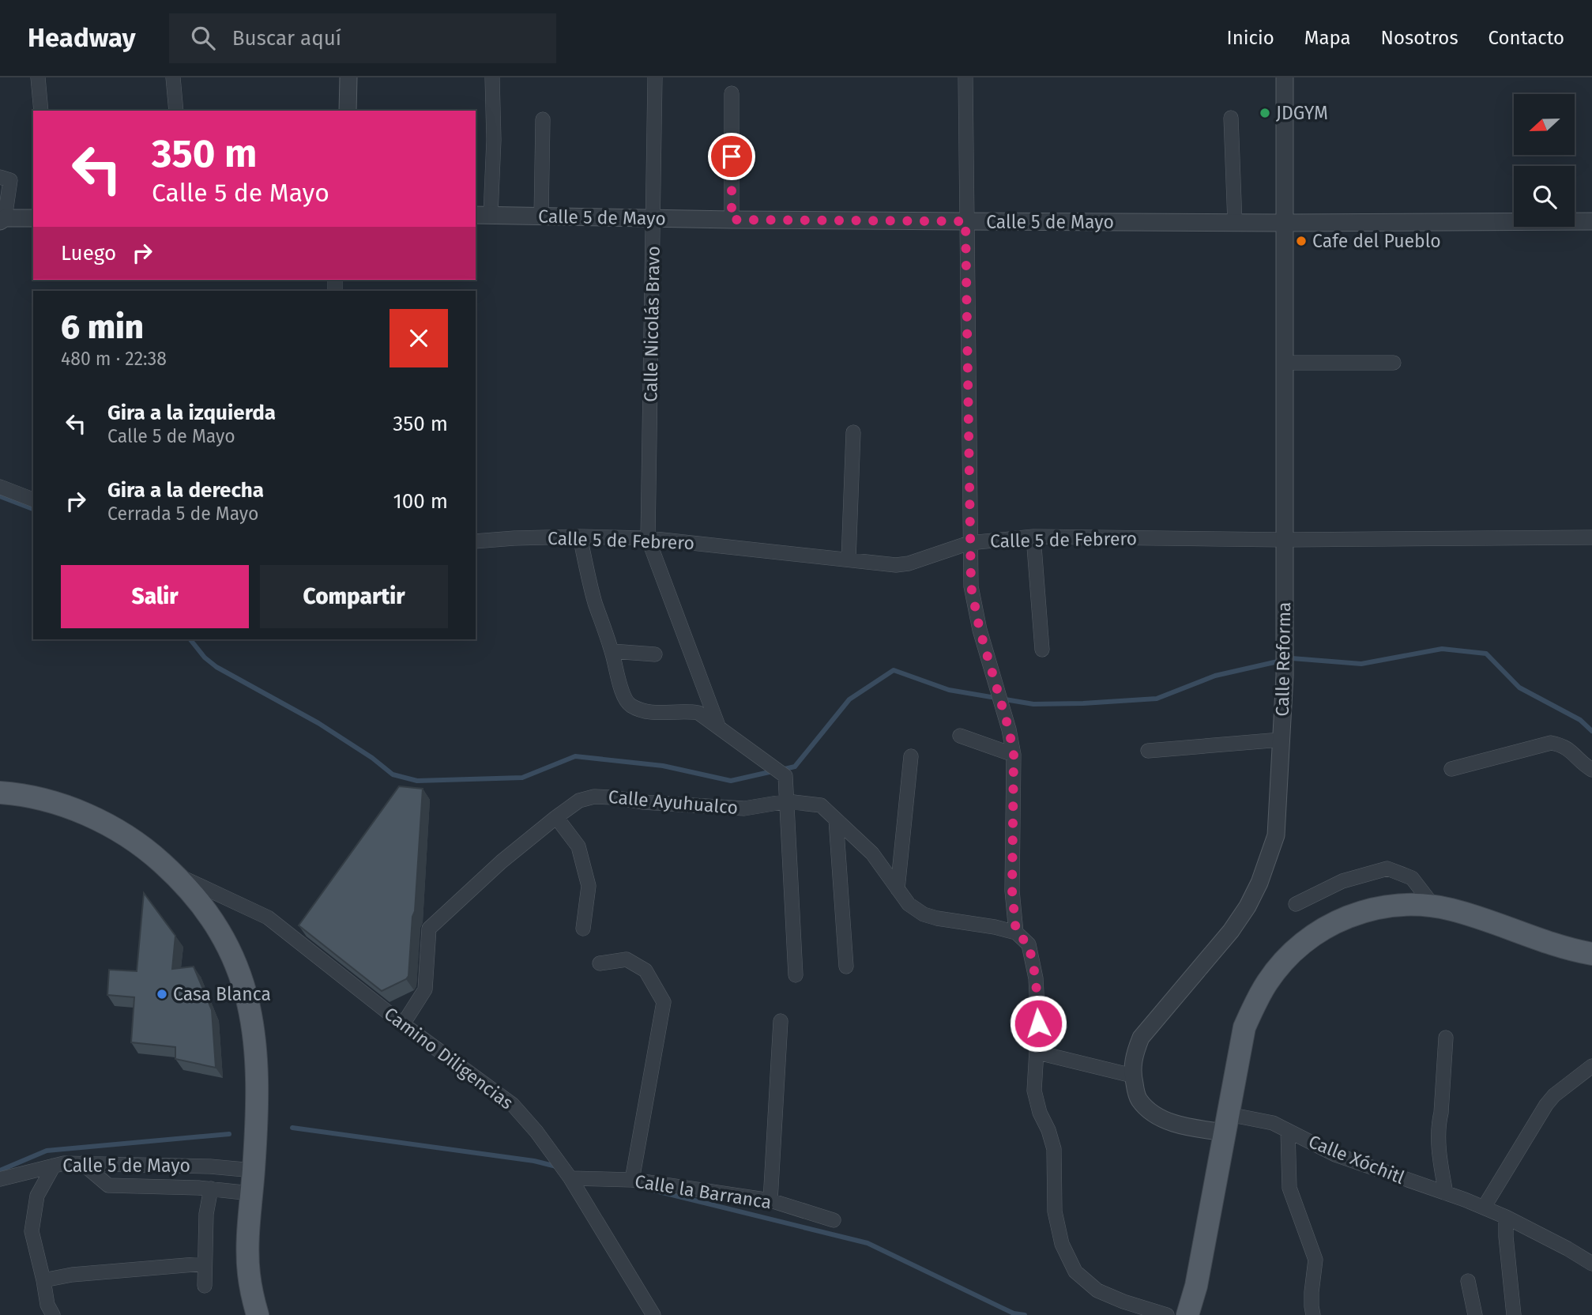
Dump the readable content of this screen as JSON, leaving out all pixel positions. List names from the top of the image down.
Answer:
{
  "streets": {
    "street": [
      "Calle 5 de Mayo",
      "Calle Nicolás Bravo",
      "Calle 5 de Febrero",
      "Calle Reforma",
      "Calle Ayuhualco",
      "Camino Diligencias",
      "Calle Xóchitl",
      "Calle la Barranca"
    ]
  },
  "crossings": [
    ["Calle 5 de Mayo", "Calle Nicolás Bravo"],
    ["Calle 5 de Mayo", "Calle Reforma"],
    ["Calle Nicolás Bravo", "Calle 5 de Febrero"],
    ["Calle 5 de Febrero", "Calle Reforma"],
    ["Calle Reforma", "Calle Xóchitl"],
    ["Calle Ayuhualco", "Camino Diligencias"],
    ["Camino Diligencias", "Calle la Barranca"]
  ],
  "places": ["JDGYM", "Cafe del Pueblo", "Casa Blanca"],
  "north": "left",
  "page": {
    "header": "Headway",
    "search": "Buscar aquí",
    "nav": [
      "Inicio",
      "Mapa",
      "Nosotros",
      "Contacto"
    ],
    "turn": ["350 m", "Calle 5 de Mayo"],
    "then": "Luego",
    "heading": ["6 min", "480 m · 22:38"],
    "list": [
      {
        "name": "Gira a la izquierda",
        "note": "Calle 5 de Mayo",
        "value": "350 m"
      },
      {
        "name": "Gira a la derecha",
        "note": "Cerrada 5 de Mayo",
        "value": "100 m"
      }
    ],
    "buttons": ["Salir", "Compartir"]
  }
}
